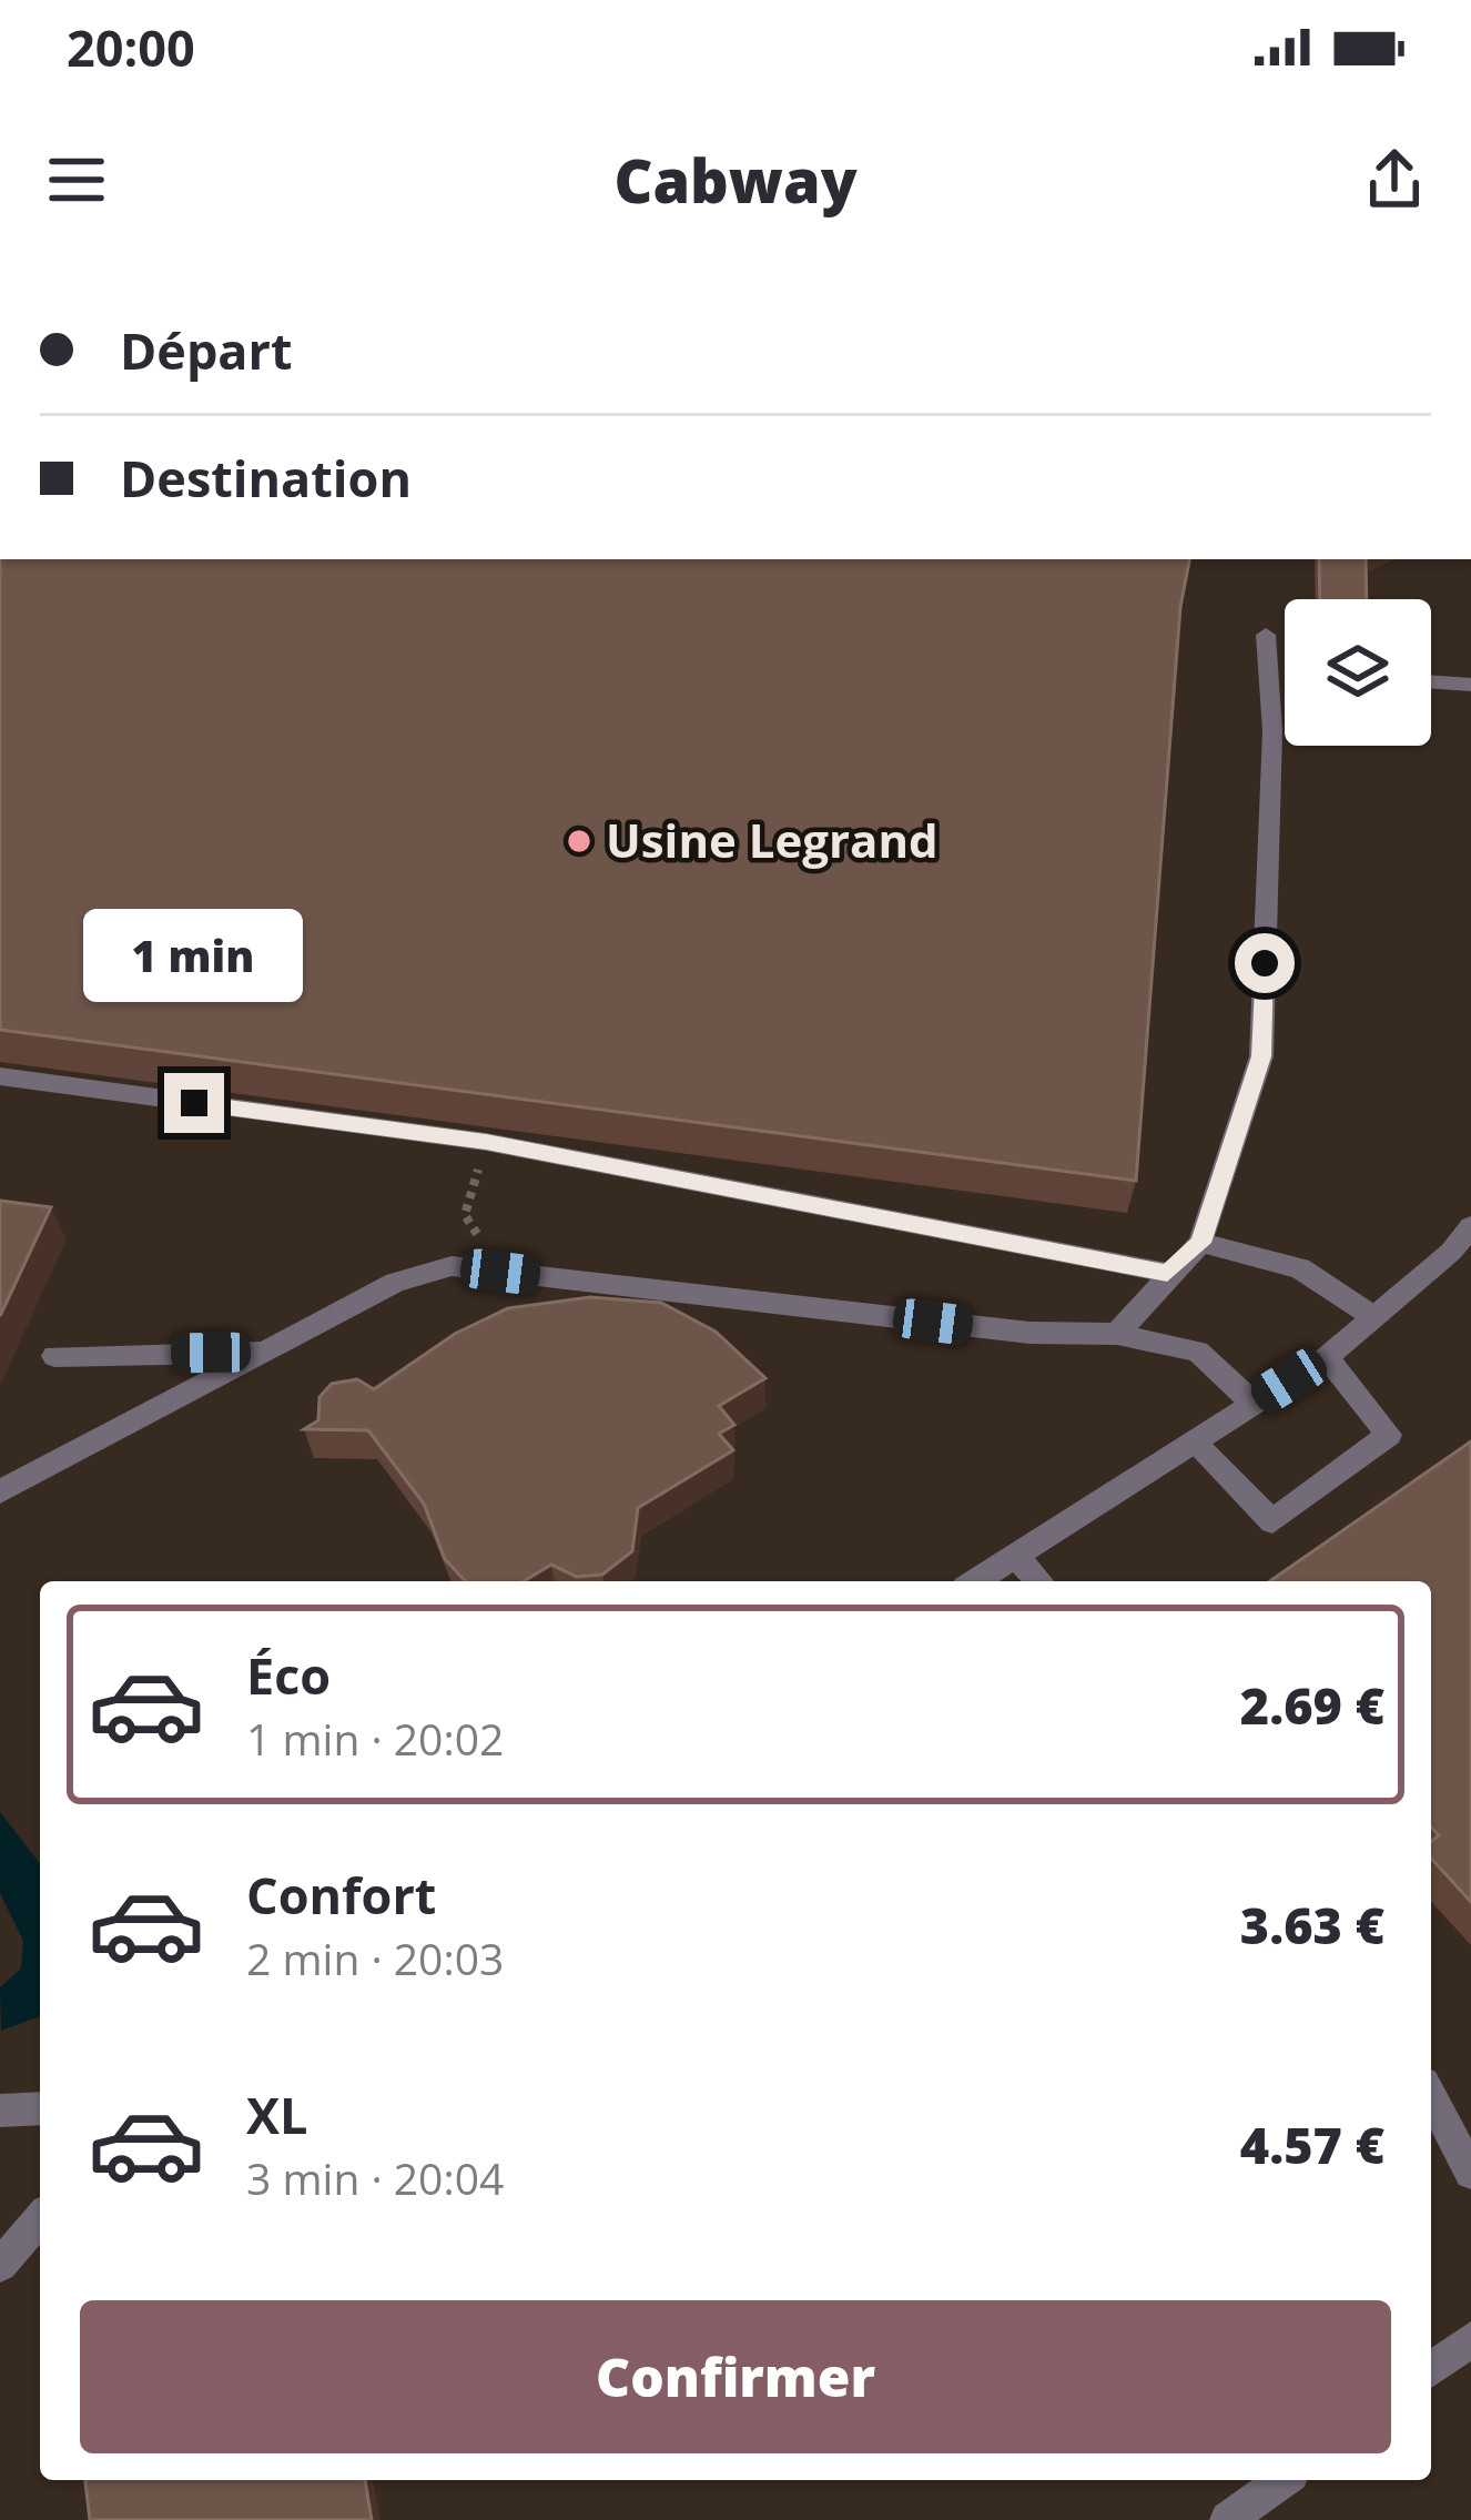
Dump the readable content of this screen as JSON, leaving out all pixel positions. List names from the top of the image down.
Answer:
{
  "places": ["Usine Legrand"],
  "page": {
    "status": "20:00",
    "header": "Cabway",
    "banner": ["Départ", "Destination"],
    "bubble": "1 min",
    "list": [
      {
        "name": "Éco",
        "note": "1 min · 20:02",
        "value": "2.69 €"
      },
      {
        "name": "Confort",
        "note": "2 min · 20:03",
        "value": "3.63 €"
      },
      {
        "name": "XL",
        "note": "3 min · 20:04",
        "value": "4.57 €"
      }
    ],
    "buttons": "Confirmer"
  }
}
